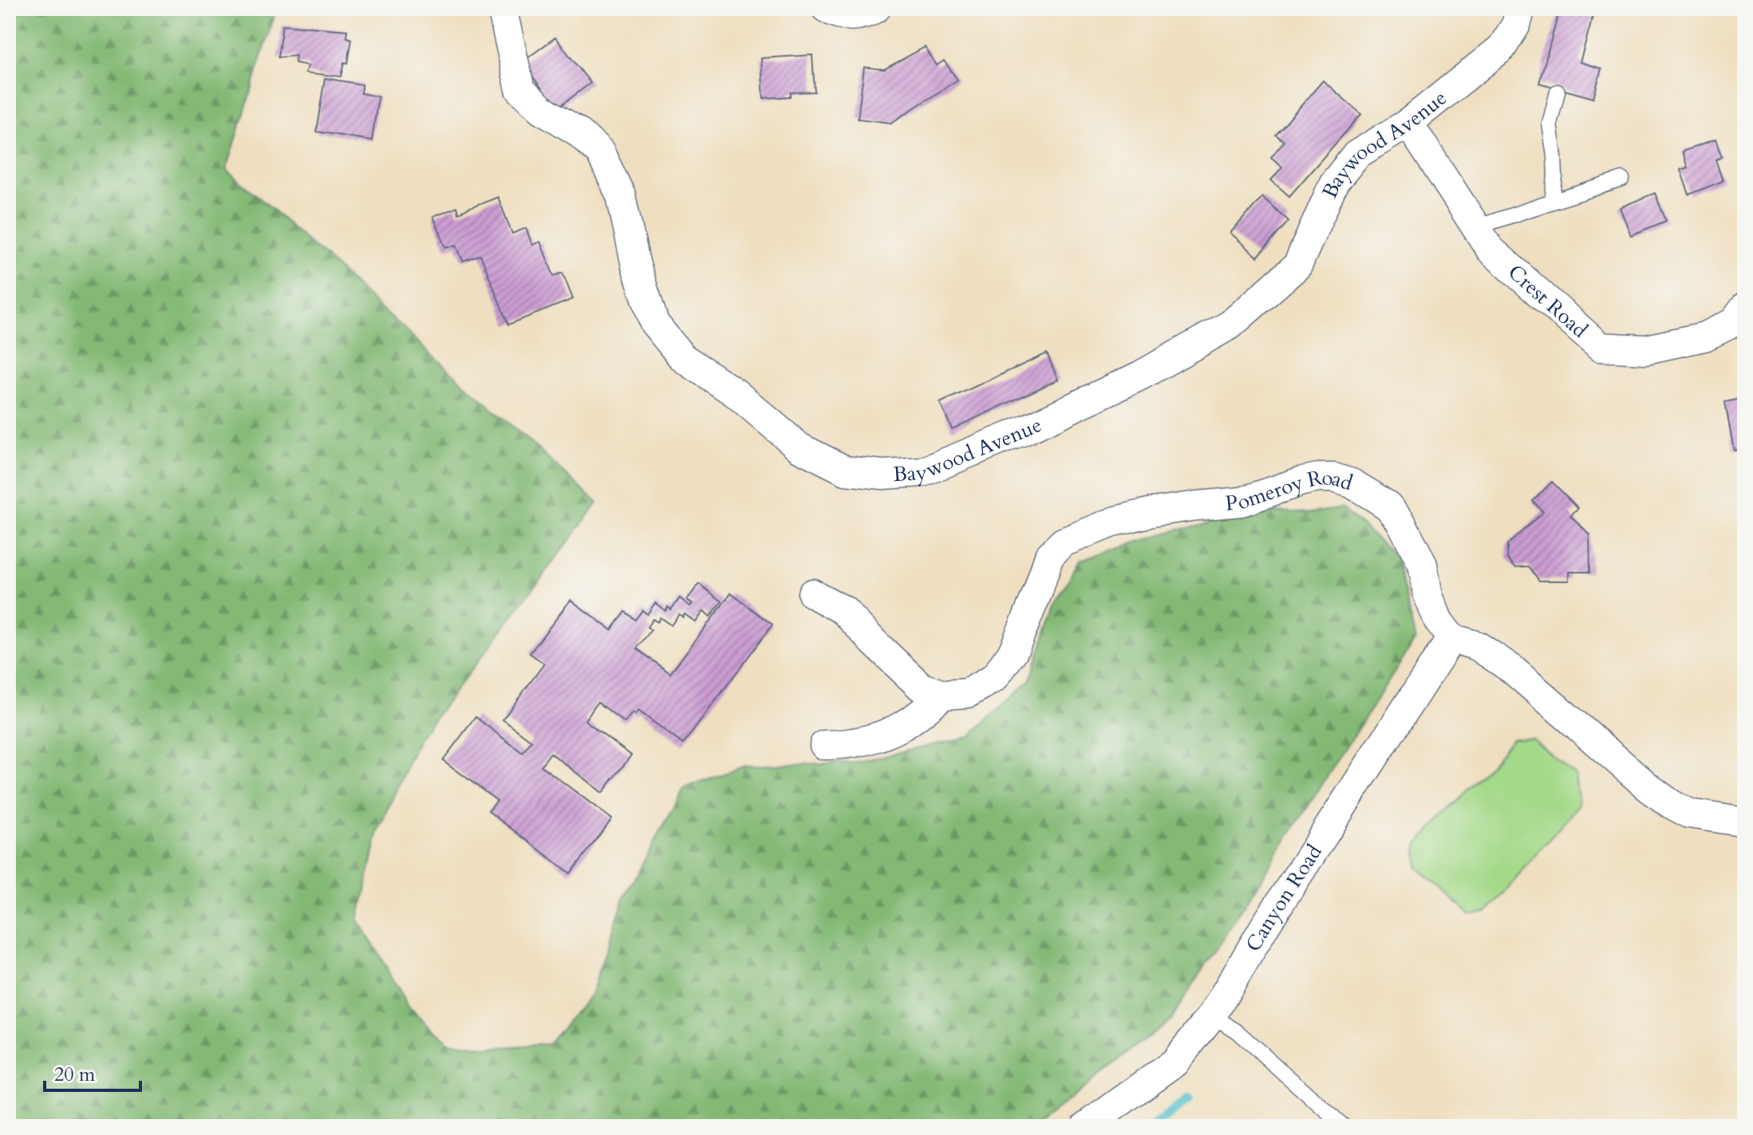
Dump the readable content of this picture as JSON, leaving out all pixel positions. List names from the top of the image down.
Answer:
{
  "streets": {
    "street": [
      "Baywood Avenue",
      "Crest Road",
      "Pomeroy Road",
      "Canyon Road"
    ]
  },
  "crossings": [
    ["Baywood Avenue", "Crest Road"],
    ["Pomeroy Road", "Canyon Road"]
  ],
  "scale_bar": "20 m"
}
